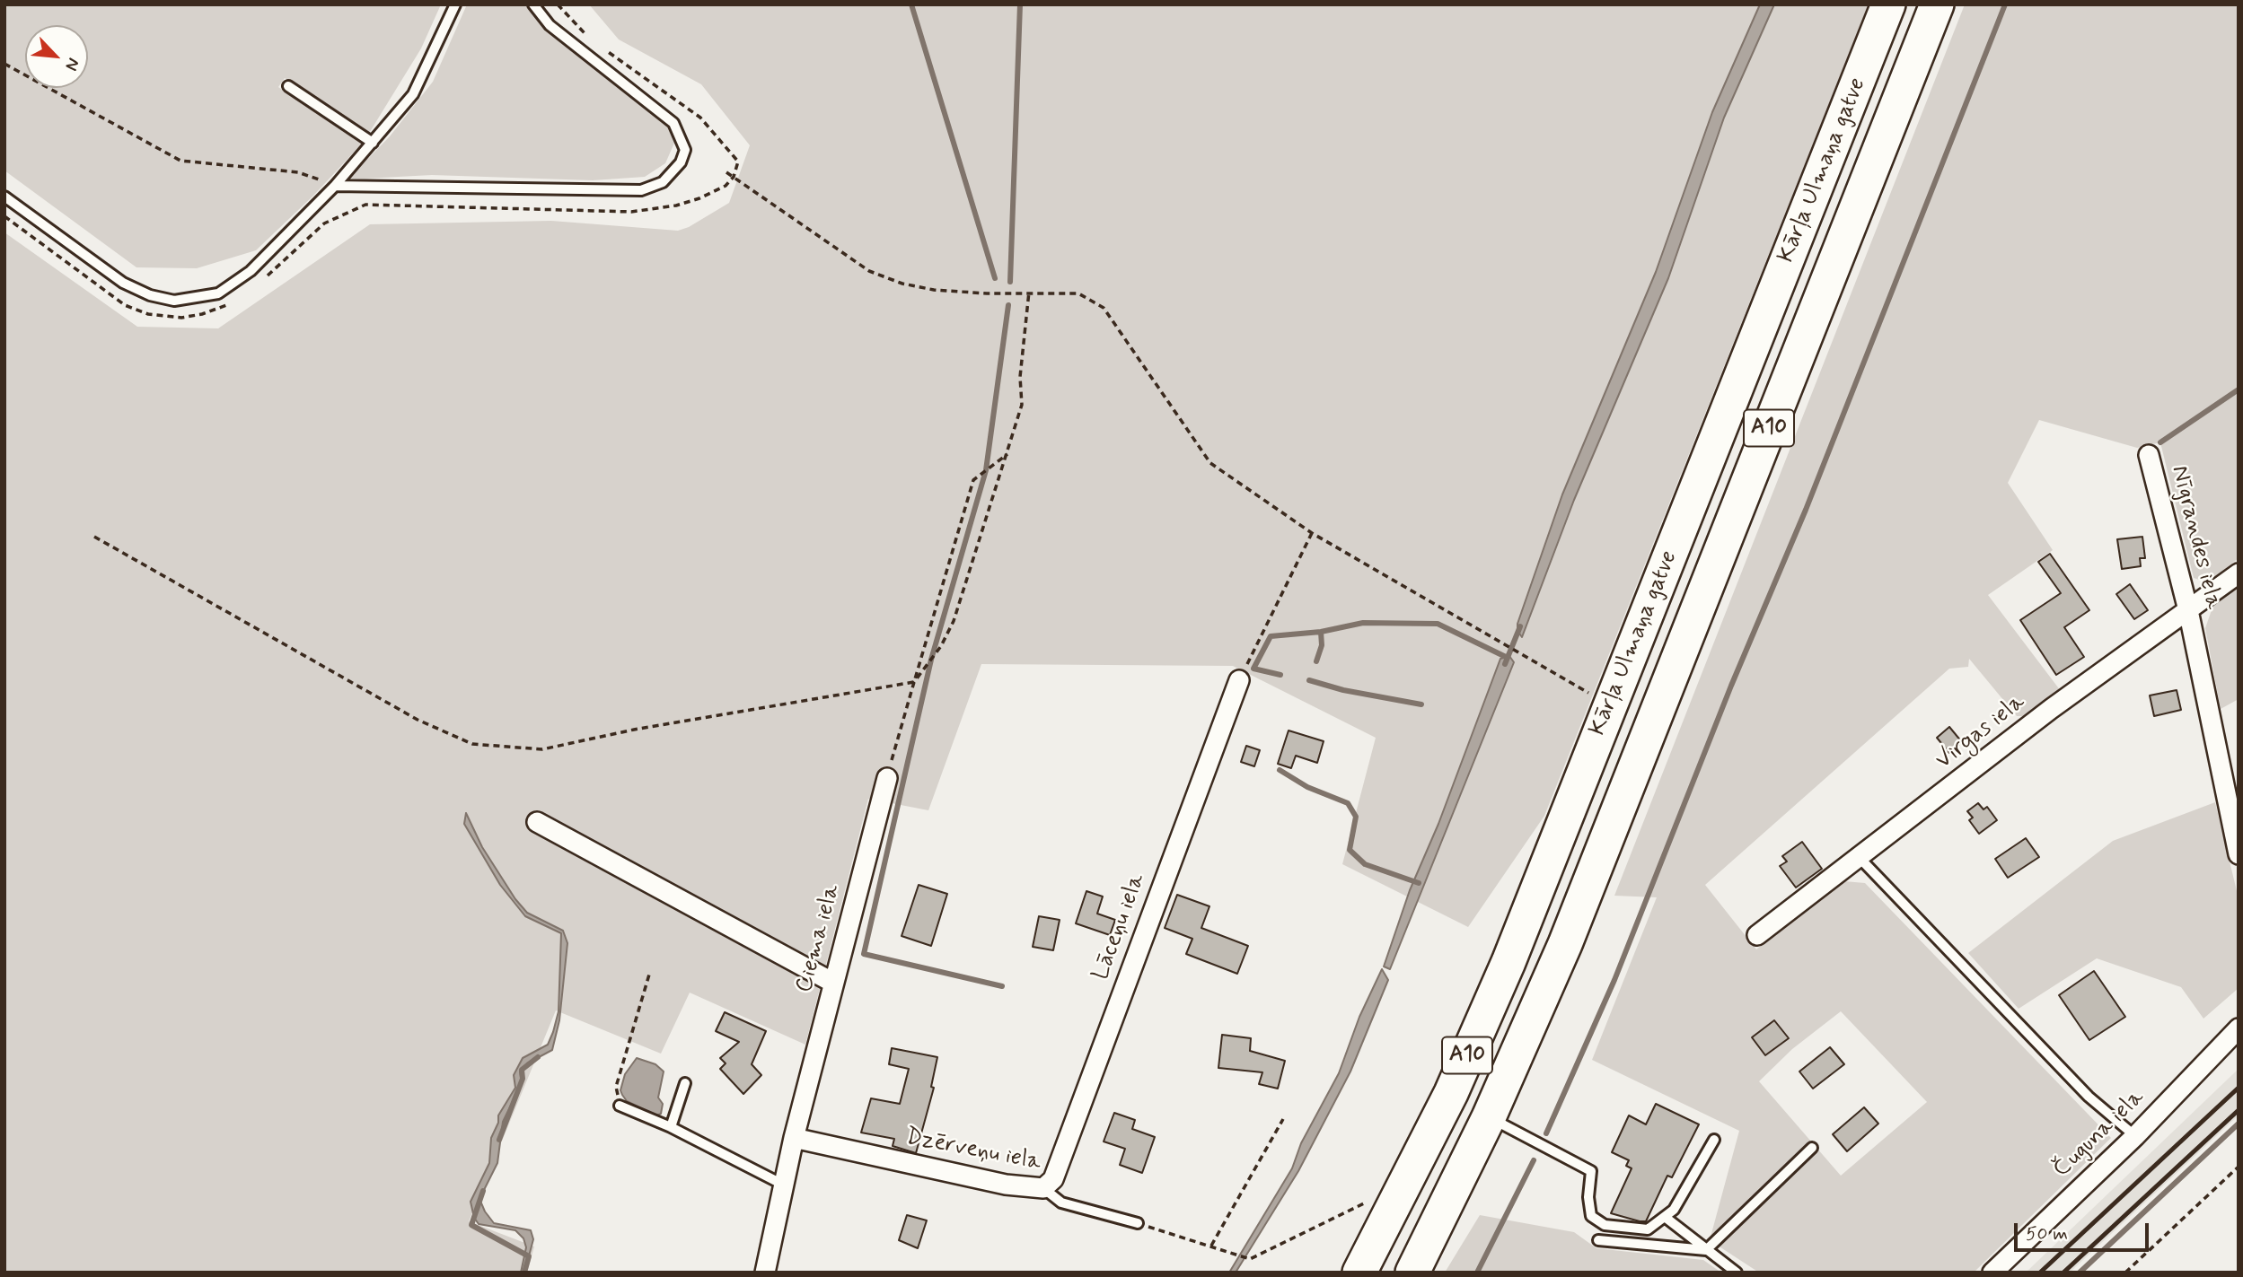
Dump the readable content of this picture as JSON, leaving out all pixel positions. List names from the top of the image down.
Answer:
{
  "streets": {
    "highway": ["Kārļa Ulmaņa gatve", "A10"],
    "street": [
      "Nīgrandes iela",
      "Virgas iela",
      "Lāceņu iela",
      "Ciema iela",
      "Čuguna iela",
      "Dzērveņu iela"
    ]
  },
  "crossings": [
    ["Nīgrandes iela", "Virgas iela"],
    ["Lāceņu iela", "Dzērveņu iela"],
    ["Ciema iela", "Dzērveņu iela"]
  ],
  "scale_bar": "50 m",
  "north": "bottom right"
}
